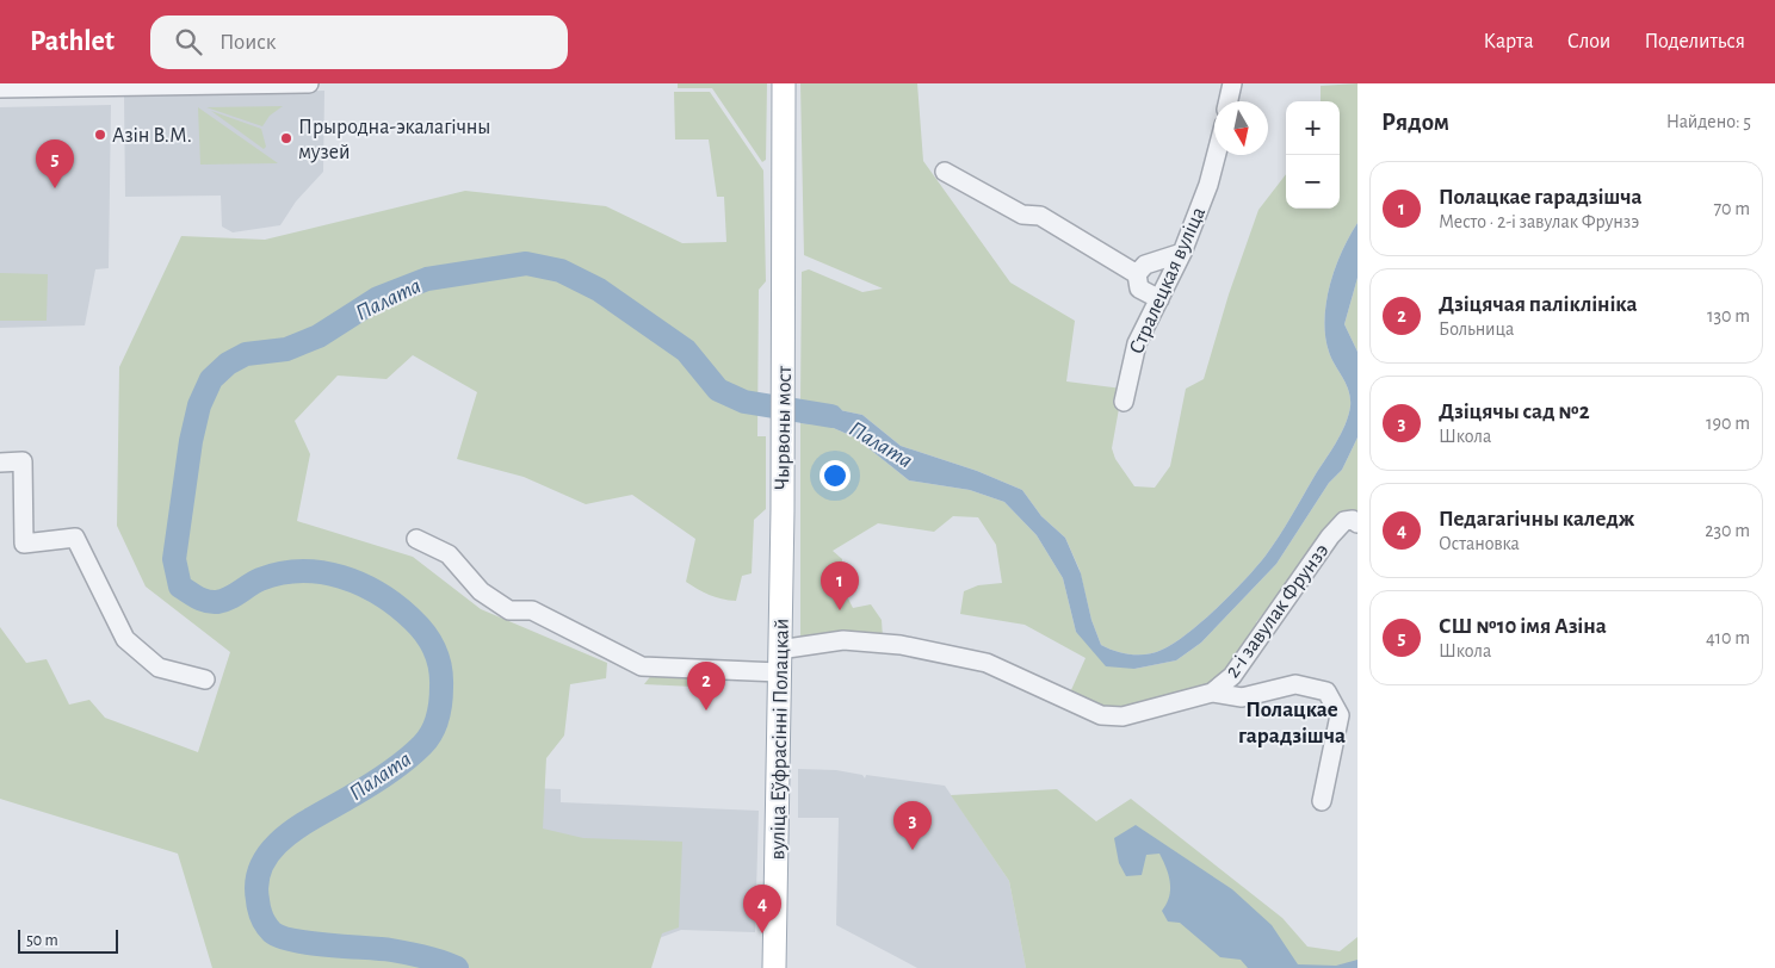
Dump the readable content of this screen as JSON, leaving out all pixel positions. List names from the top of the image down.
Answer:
{
  "streets": {
    "main road": ["Чырвоны мост", "вуліца Еўфрасінні Полацкай"],
    "street": ["Стралецкая вуліца", "2-і завулак Фрунзэ"]
  },
  "crossings": [
    ["Чырвоны мост", "вуліца Еўфрасінні Полацкай"],
    ["2-і завулак Фрунзэ", "вуліца Еўфрасінні Полацкай"]
  ],
  "districts": ["Полацкае гарадзішча"],
  "water": ["Палата"],
  "places": ["Азін В.М.", "Прыродна-экалагічны музей"],
  "scale_bar": "50 m",
  "north": "bottom",
  "page": {
    "header": "Pathlet",
    "search": "Поиск",
    "nav": ["Карта", "Слои", "Поделиться"],
    "heading": ["Рядом", "Найдено: 5"],
    "map_buttons": ["+", "−"],
    "pins": [
      "5",
      "1",
      "2",
      "3",
      "4"
    ],
    "list": [
      {
        "mark": "1",
        "name": "Полацкае гарадзішча",
        "note": "Место · 2-і завулак Фрунзэ",
        "value": "70 m"
      },
      {
        "mark": "2",
        "name": "Дзіцячая паліклініка",
        "note": "Больница",
        "value": "130 m"
      },
      {
        "mark": "3",
        "name": "Дзіцячы сад №2",
        "note": "Школа",
        "value": "190 m"
      },
      {
        "mark": "4",
        "name": "Педагагічны каледж",
        "note": "Остановка",
        "value": "230 m"
      },
      {
        "mark": "5",
        "name": "СШ №10 імя Азіна",
        "note": "Школа",
        "value": "410 m"
      }
    ],
    "scale": "50 m"
  }
}
